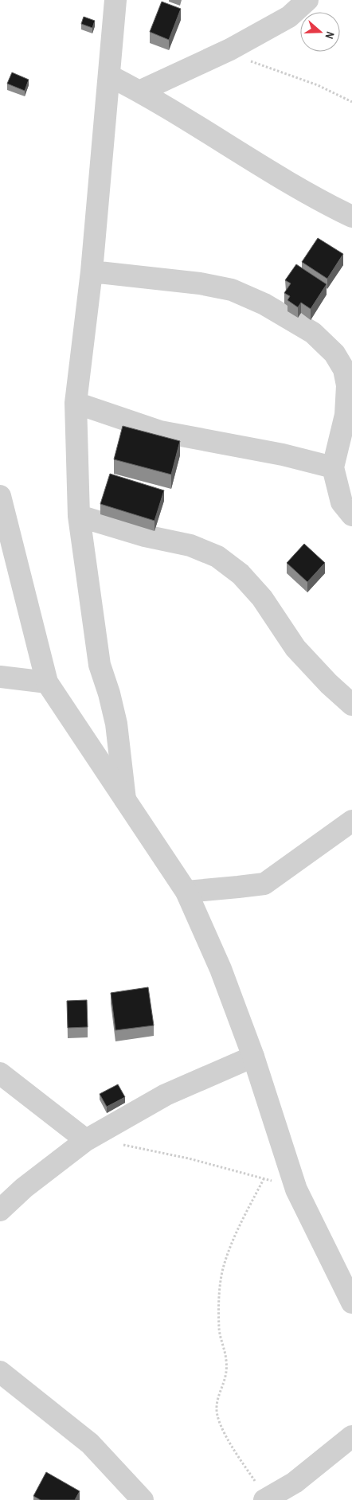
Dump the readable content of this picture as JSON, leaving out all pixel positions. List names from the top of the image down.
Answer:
{
  "north": "right"
}
